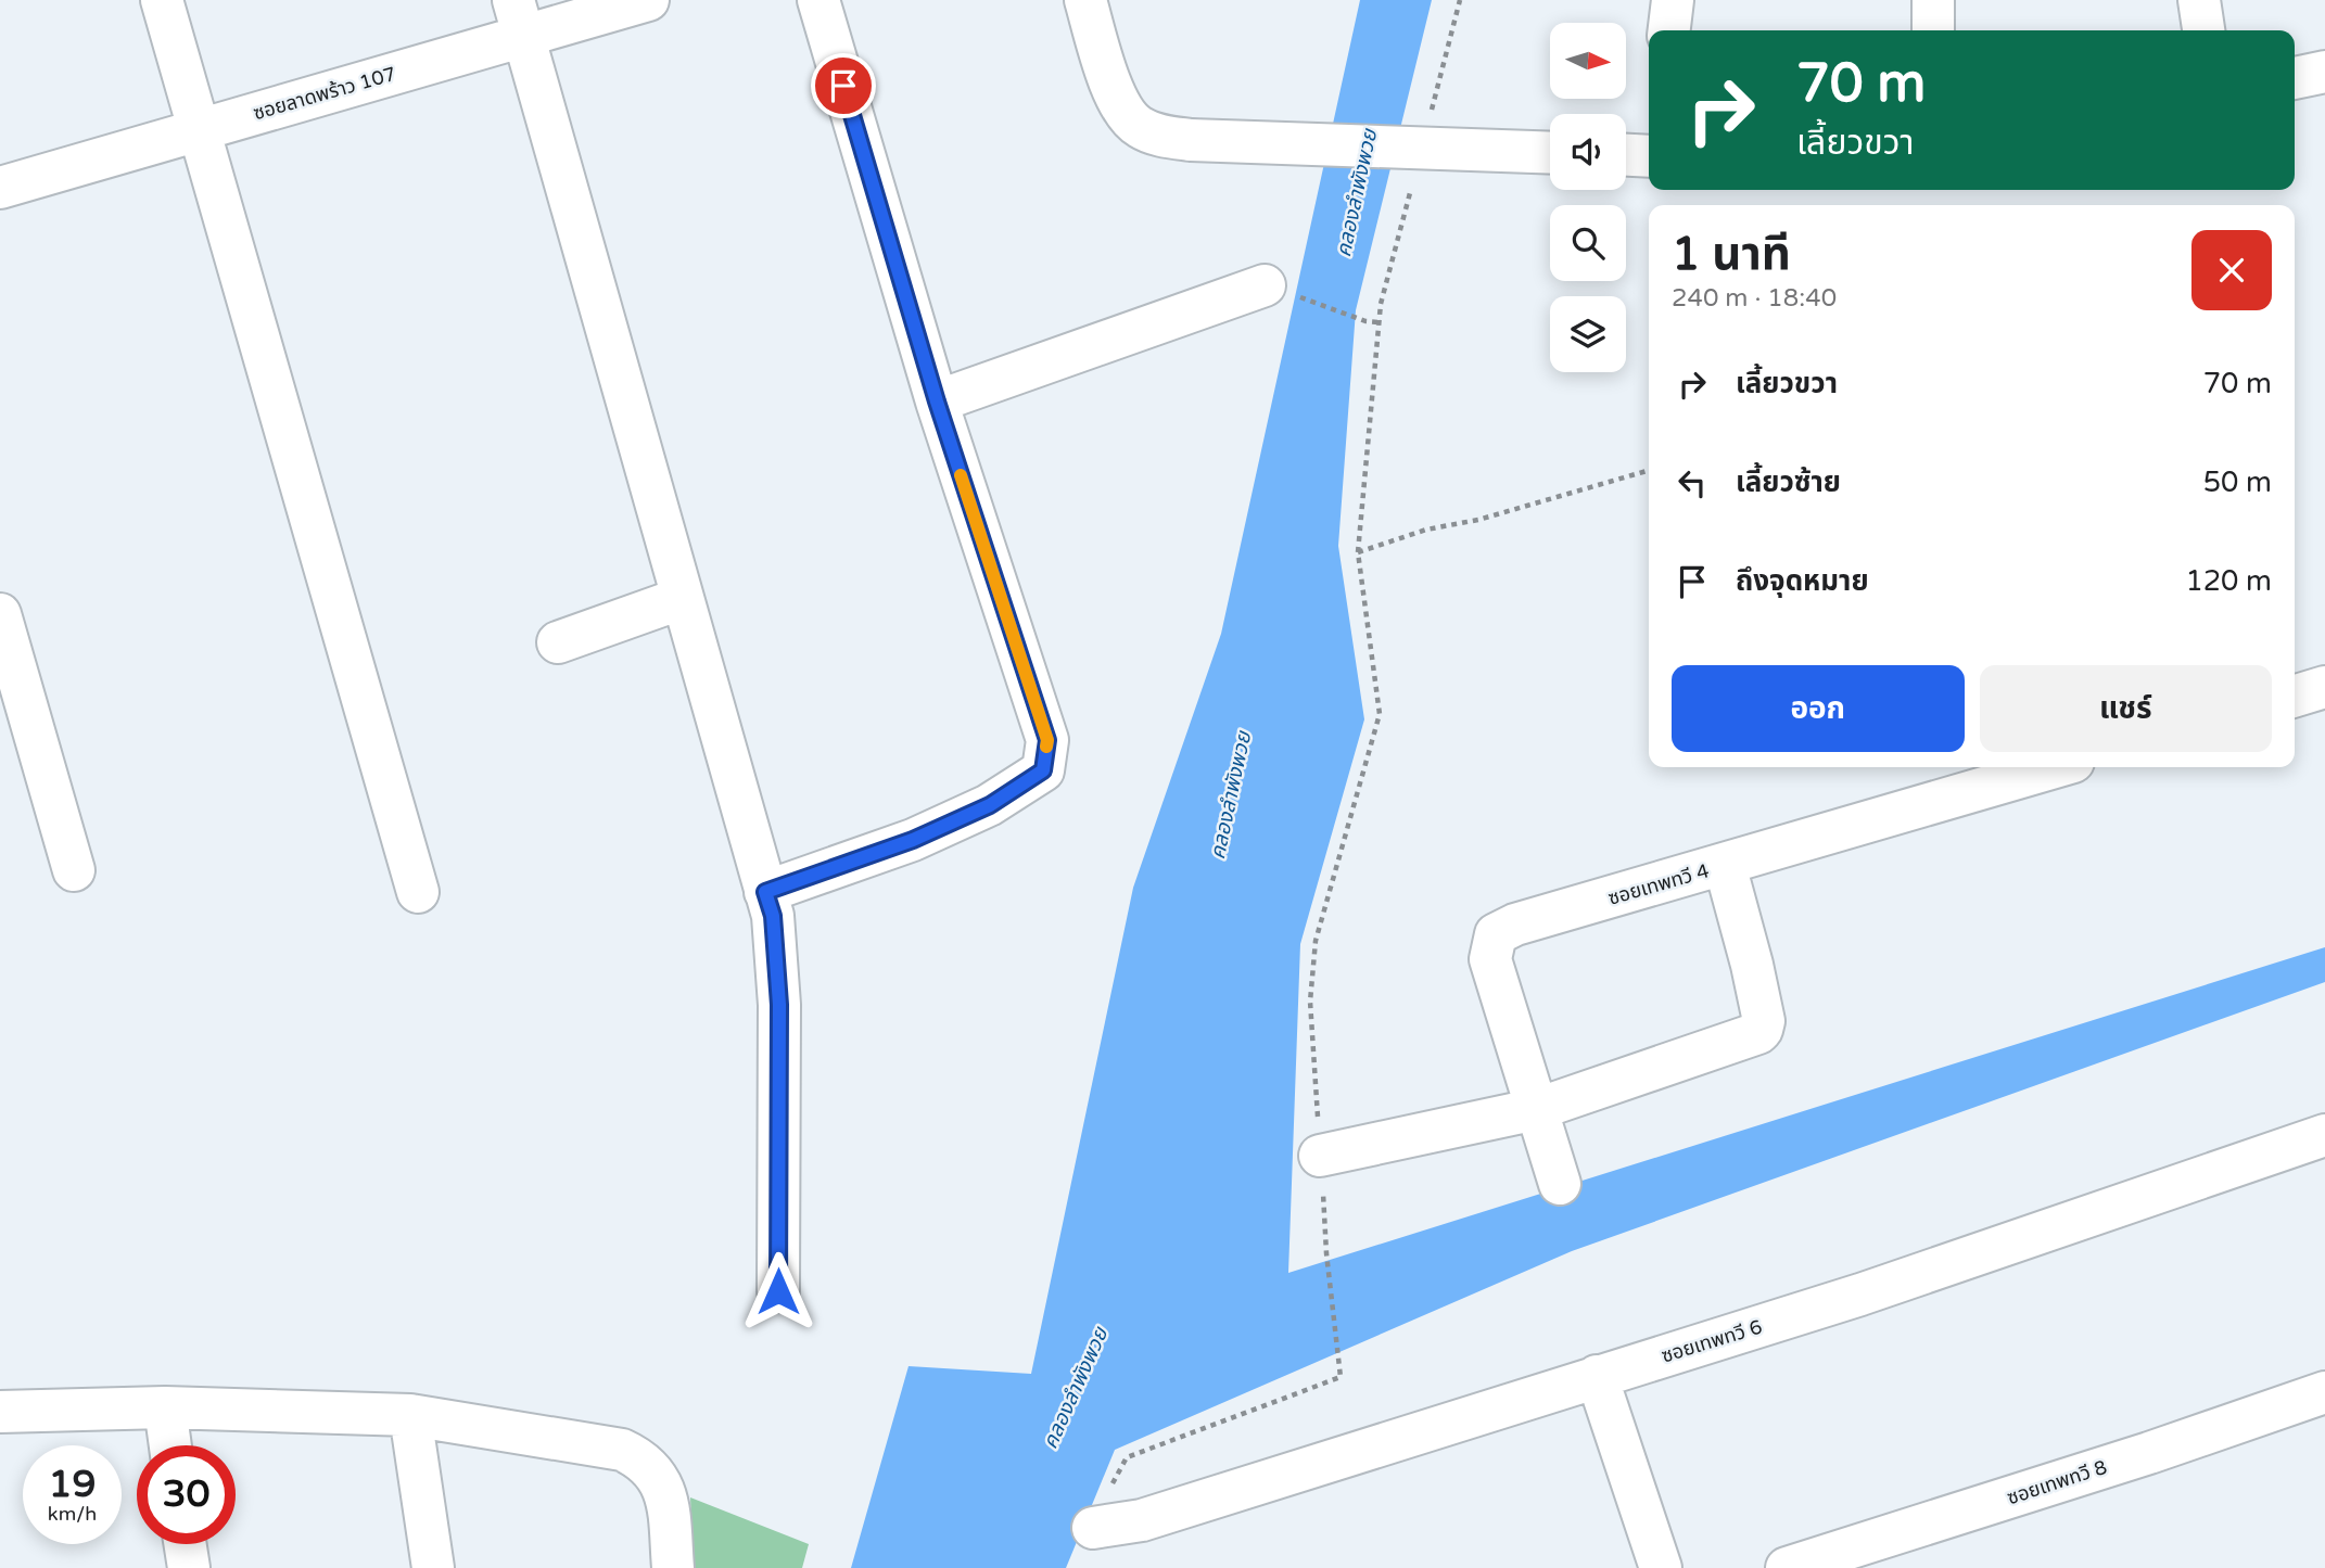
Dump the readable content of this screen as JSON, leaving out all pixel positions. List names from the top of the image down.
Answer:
{
  "streets": {
    "street": [
      "ซอยลาดพร้าว 107",
      "ซอยเทพทวี 4",
      "ซอยเทพทวี 6",
      "ซอยเทพทวี 8"
    ]
  },
  "water": ["คลองลำพังพวย"],
  "north": "right",
  "page": {
    "turn": ["70 m", "เลี้ยวขวา"],
    "heading": ["1 นาที", "240 m · 18:40"],
    "list": [
      {
        "name": "เลี้ยวขวา",
        "value": "70 m"
      },
      {
        "name": "เลี้ยวซ้าย",
        "value": "50 m"
      },
      {
        "name": "ถึงจุดหมาย",
        "value": "120 m"
      }
    ],
    "buttons": ["ออก", "แชร์"],
    "speed": "19 km/h",
    "limit": "30"
  }
}
